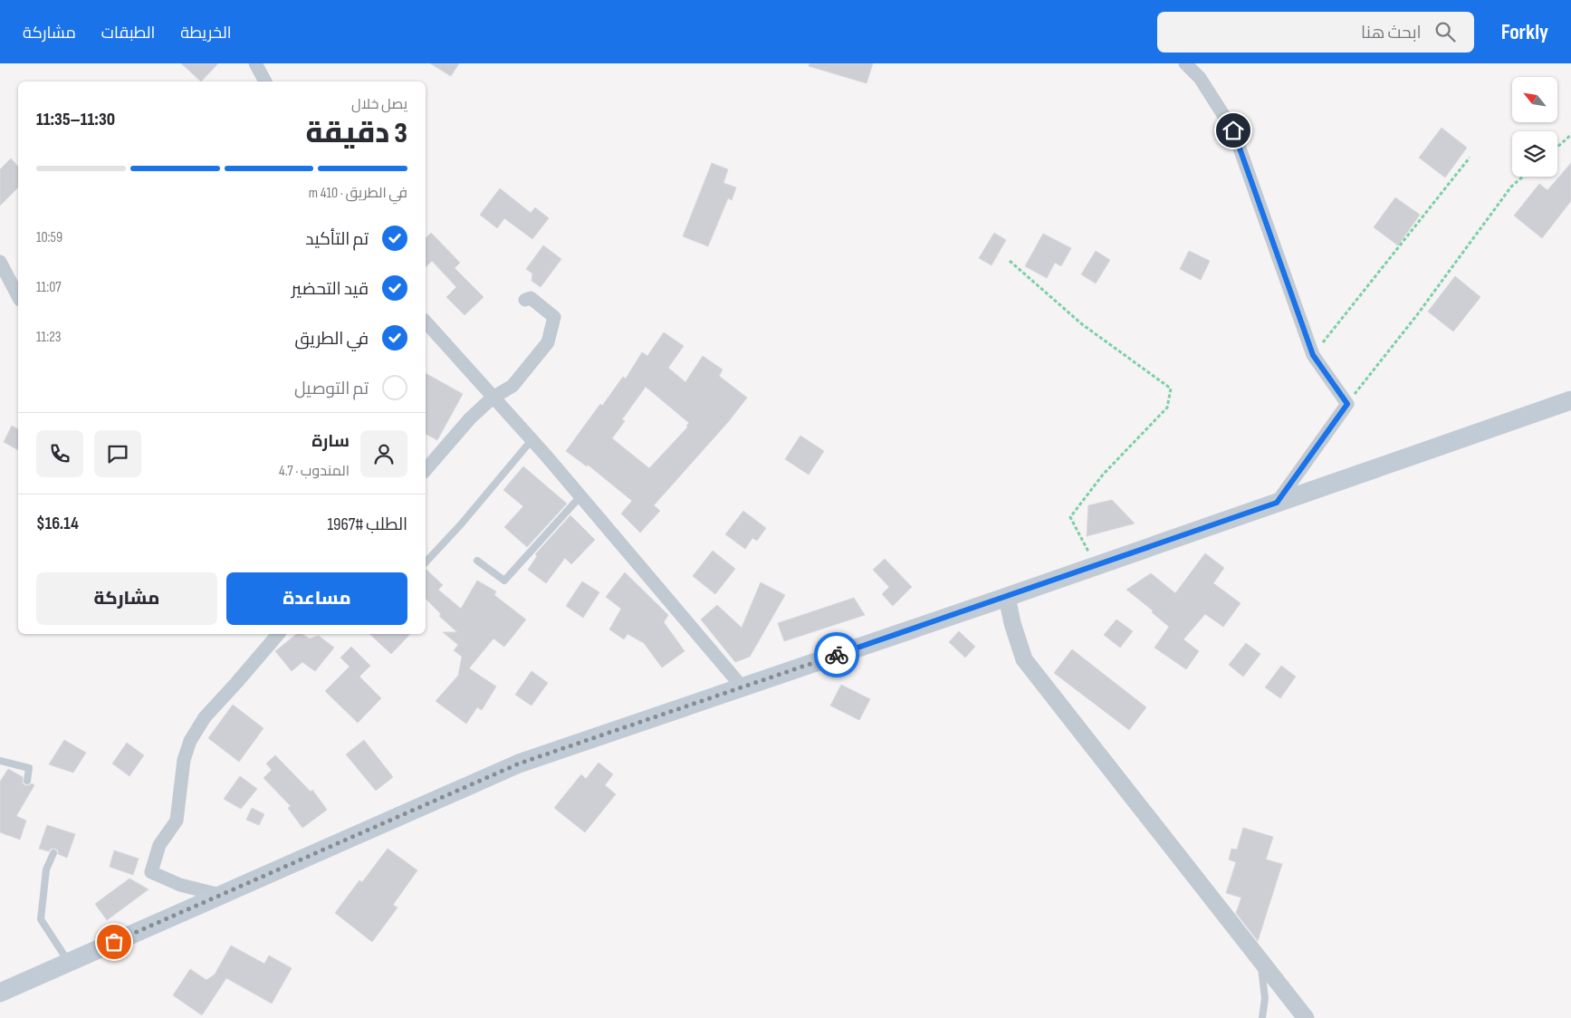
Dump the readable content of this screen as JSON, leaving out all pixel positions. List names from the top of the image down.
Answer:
{
  "north": "top left",
  "page": {
    "header": "Forkly",
    "search": "ابحث هنا",
    "nav": ["الخريطة", "الطبقات", "مشاركة"],
    "heading": ["3 دقيقة", "يصل خلال", "11:30–11:35"],
    "panel": [
      "سارة",
      "المندوب · 4.7",
      "الطلب #1967",
      "$16.14"
    ],
    "bar": "في الطريق · 410 m",
    "list": [
      ["تم التأكيد", "10:59"],
      ["قيد التحضير", "11:07"],
      ["في الطريق", "11:23"],
      "تم التوصيل"
    ],
    "buttons": ["مساعدة", "مشاركة"]
  }
}
